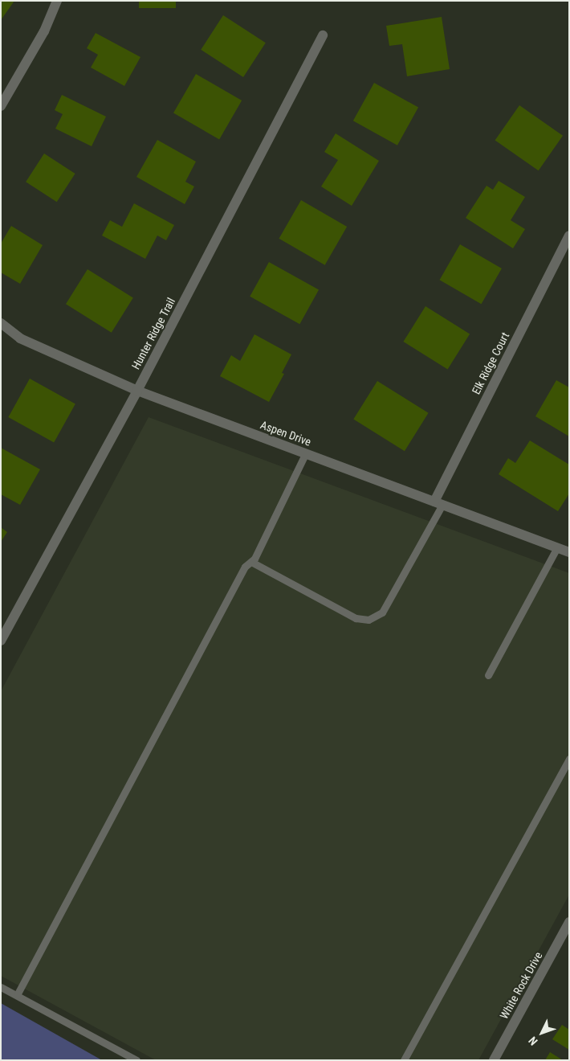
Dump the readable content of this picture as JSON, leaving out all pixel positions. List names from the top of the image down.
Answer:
{
  "streets": {
    "street": [
      "Hunter Ridge Trail",
      "Elk Ridge Court",
      "Aspen Drive",
      "White Rock Drive"
    ]
  },
  "crossings": [
    ["Hunter Ridge Trail", "Aspen Drive"],
    ["Elk Ridge Court", "Aspen Drive"]
  ],
  "north": "bottom left"
}
